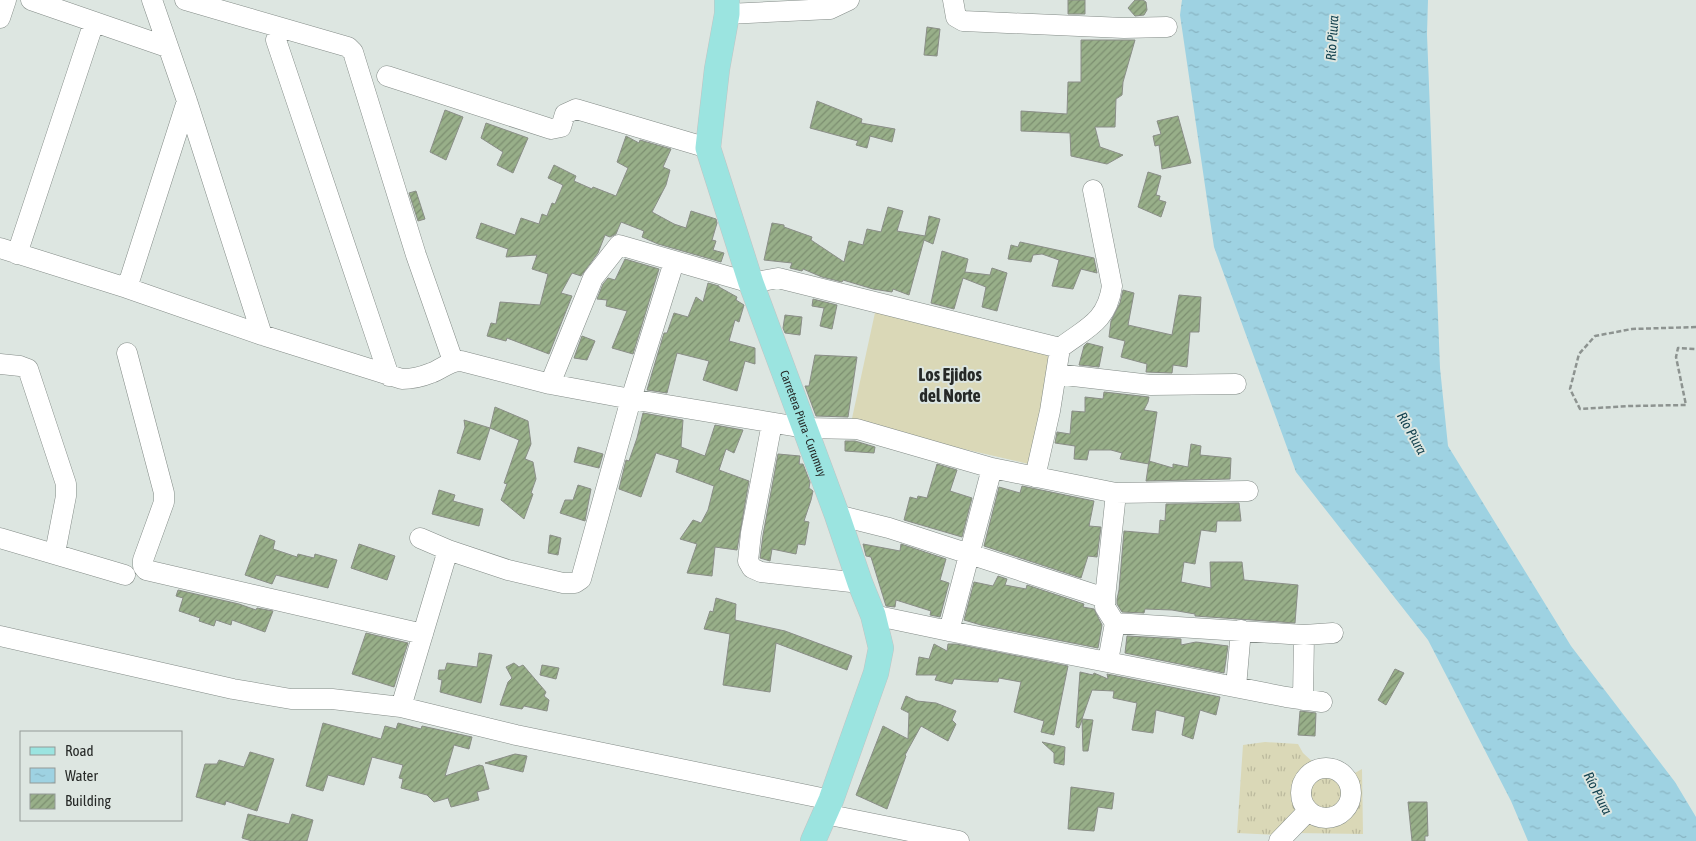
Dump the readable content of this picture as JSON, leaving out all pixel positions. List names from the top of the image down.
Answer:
{
  "streets": {
    "main road": ["Carretera Piura - Curumuy"]
  },
  "districts": ["Los Ejidos del Norte"],
  "water": ["Río Piura"],
  "legend": ["Road", "Water", "Building"]
}
